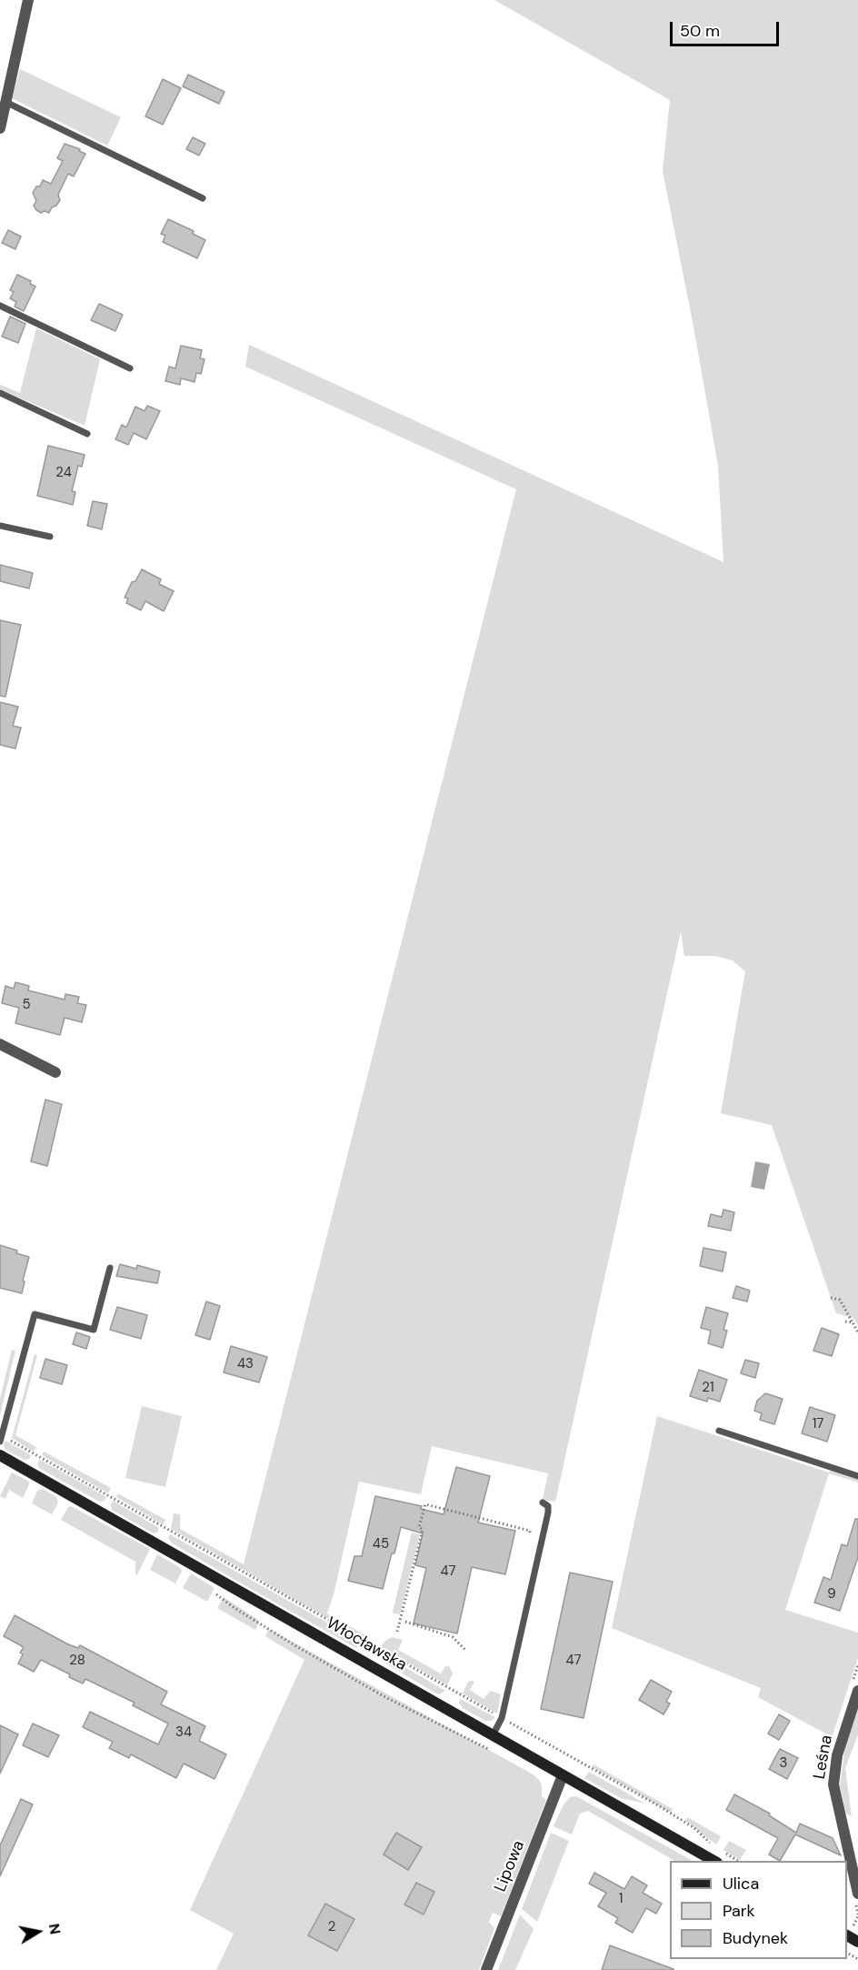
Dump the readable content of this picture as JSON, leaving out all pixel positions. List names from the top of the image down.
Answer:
{
  "streets": {
    "main road": ["Włocławska"],
    "street": ["Leśna", "Lipowa"]
  },
  "crossings": [
    ["Włocławska", "Lipowa"]
  ],
  "house_numbers": [
    "24",
    "5",
    "43",
    "21",
    "17",
    "45",
    "47",
    "9",
    "28",
    "47",
    "34",
    "3",
    "1",
    "2"
  ],
  "legend": ["Ulica", "Park", "Budynek"],
  "scale_bar": "50 m",
  "north": "right"
}
